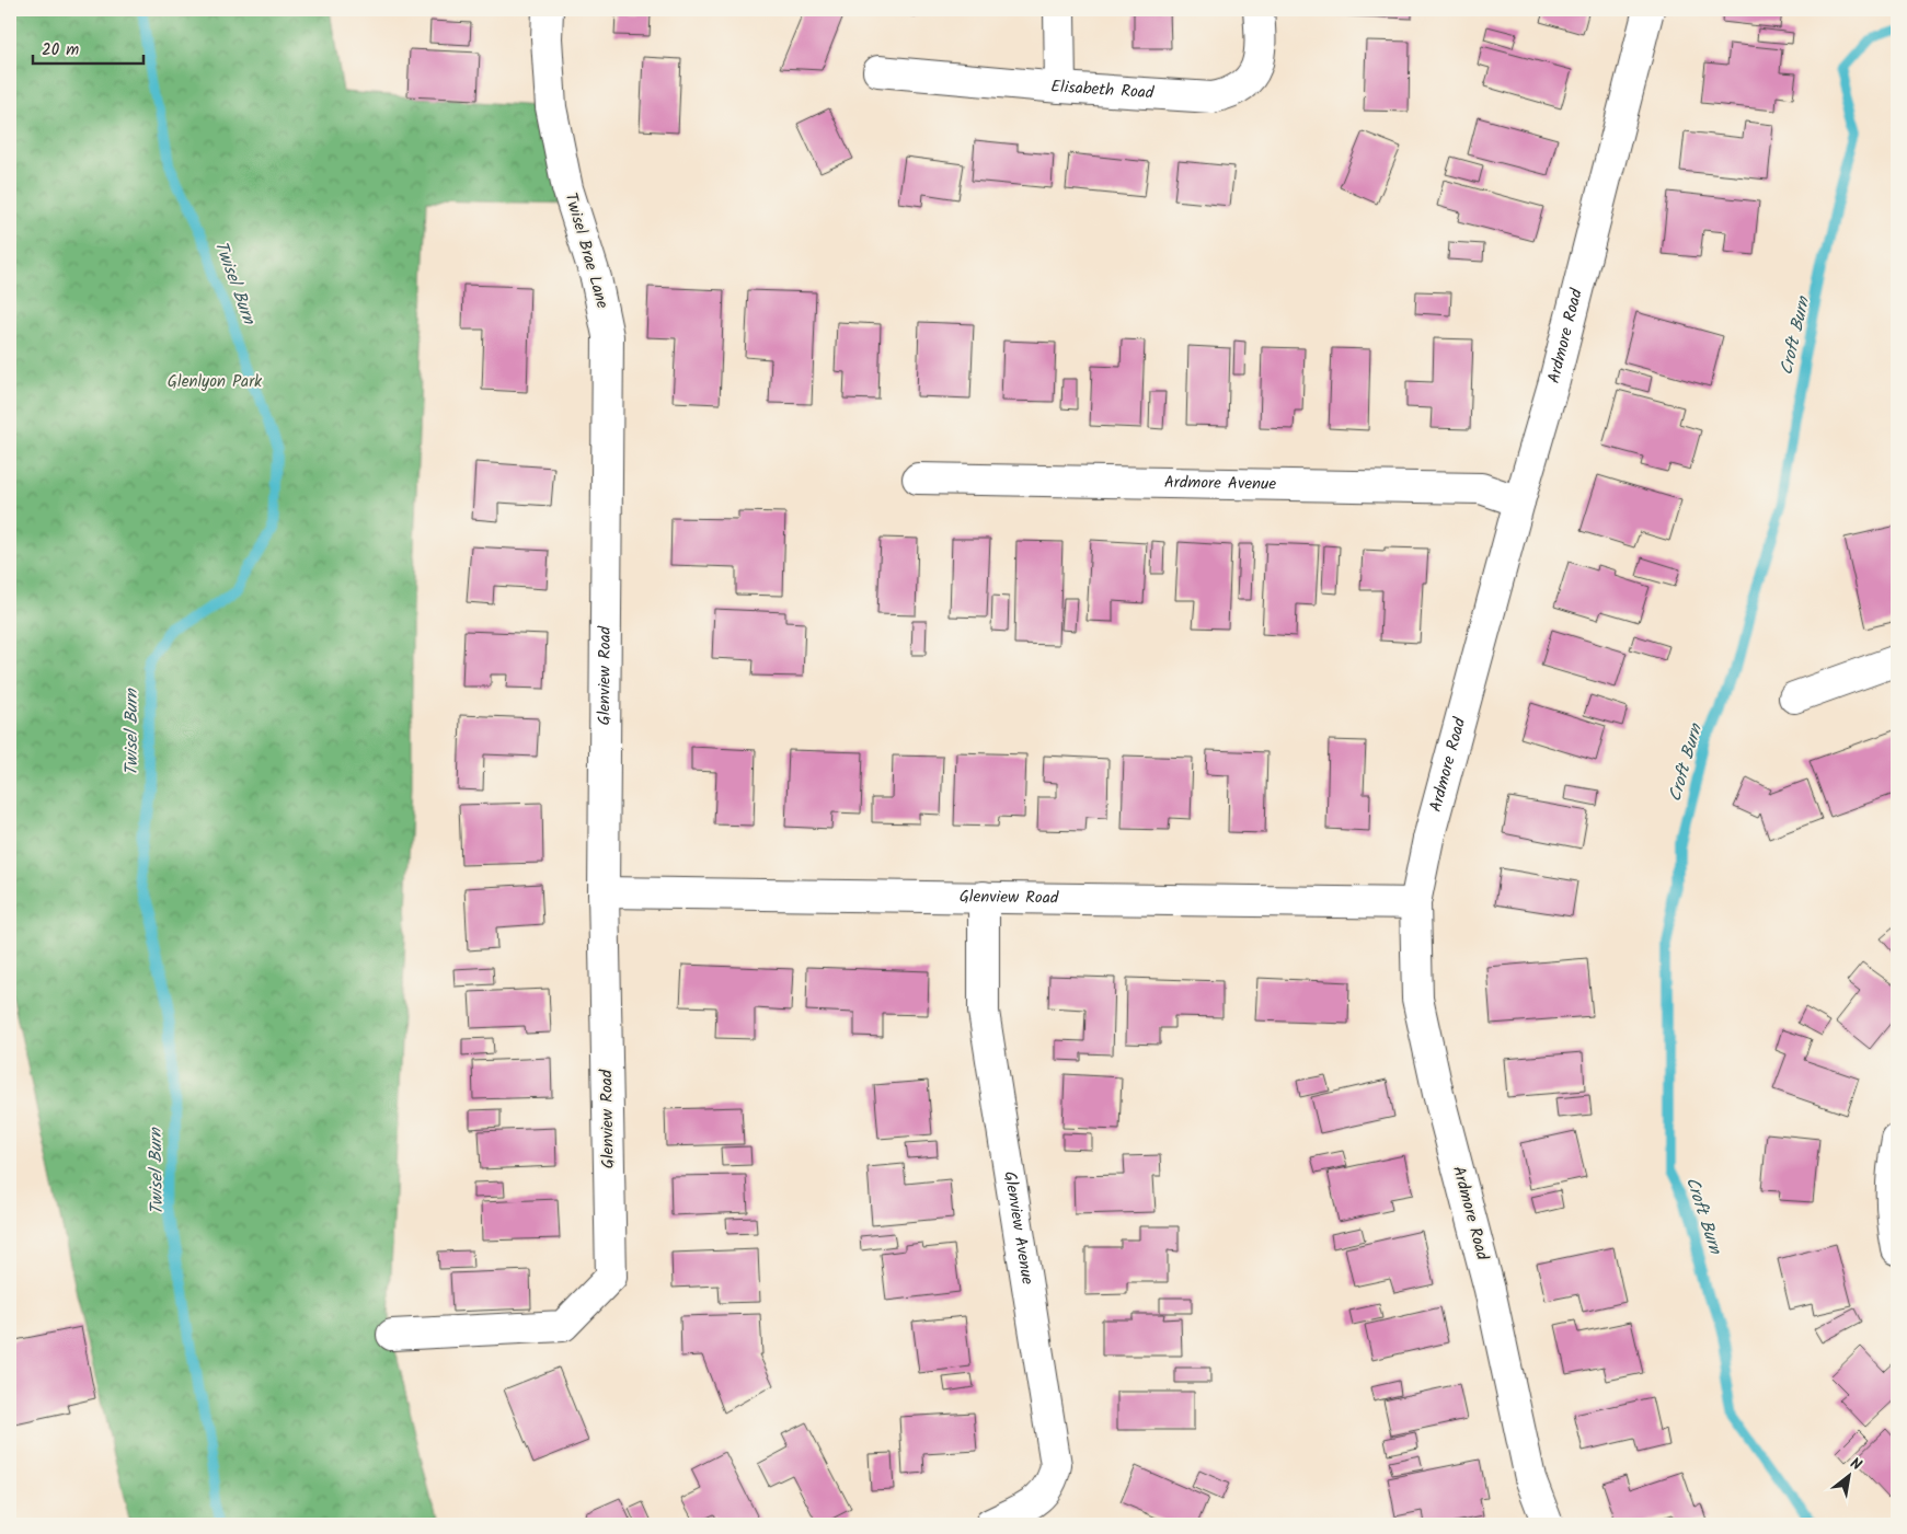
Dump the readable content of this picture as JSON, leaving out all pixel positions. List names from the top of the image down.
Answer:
{
  "streets": {
    "street": [
      "Elisabeth Road",
      "Twisel Brae Lane",
      "Ardmore Road",
      "Ardmore Avenue",
      "Glenview Road",
      "Glenview Avenue"
    ]
  },
  "crossings": [
    ["Twisel Brae Lane", "Glenview Road"],
    ["Ardmore Road", "Ardmore Avenue"],
    ["Ardmore Road", "Glenview Road"],
    ["Glenview Road", "Glenview Avenue"]
  ],
  "water": ["Twisel Burn", "Croft Burn"],
  "parks": ["Glenlyon Park"],
  "scale_bar": "20 m",
  "north": "top right"
}
